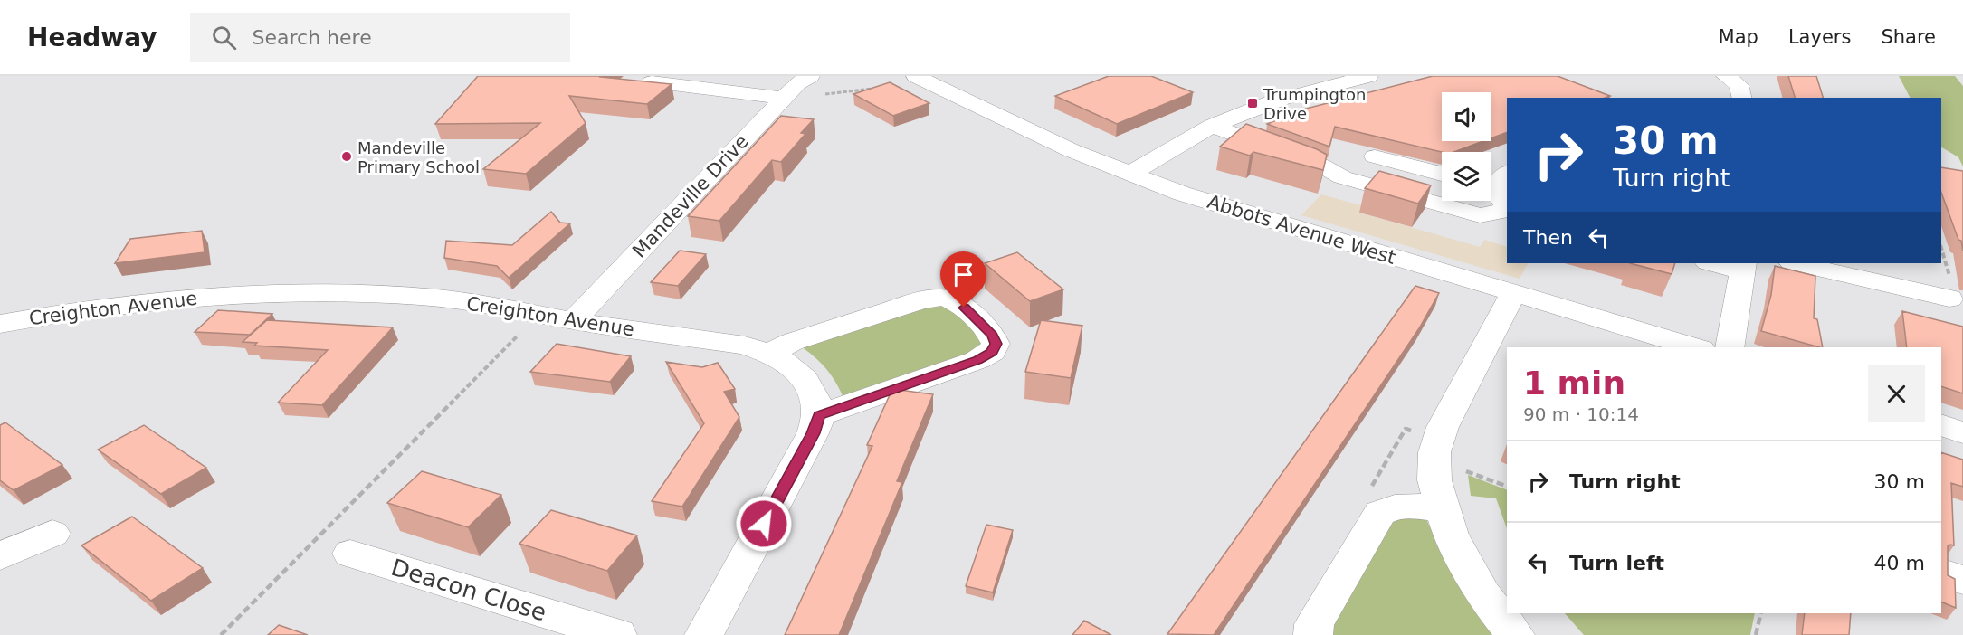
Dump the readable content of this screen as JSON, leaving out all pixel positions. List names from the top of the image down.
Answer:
{
  "streets": {
    "street": [
      "Mandeville Drive",
      "Abbots Avenue West",
      "Creighton Avenue",
      "Deacon Close"
    ]
  },
  "crossings": [
    ["Mandeville Drive", "Creighton Avenue"]
  ],
  "places": {
    "transit": ["Trumpington Drive"],
    "other": ["Mandeville Primary School"]
  },
  "page": {
    "header": "Headway",
    "search": "Search here",
    "nav": ["Map", "Layers", "Share"],
    "turn": ["30 m", "Turn right"],
    "then": "Then",
    "heading": ["1 min", "90 m · 10:14"],
    "list": [
      {
        "name": "Turn right",
        "value": "30 m"
      },
      {
        "name": "Turn left",
        "value": "40 m"
      }
    ]
  }
}
